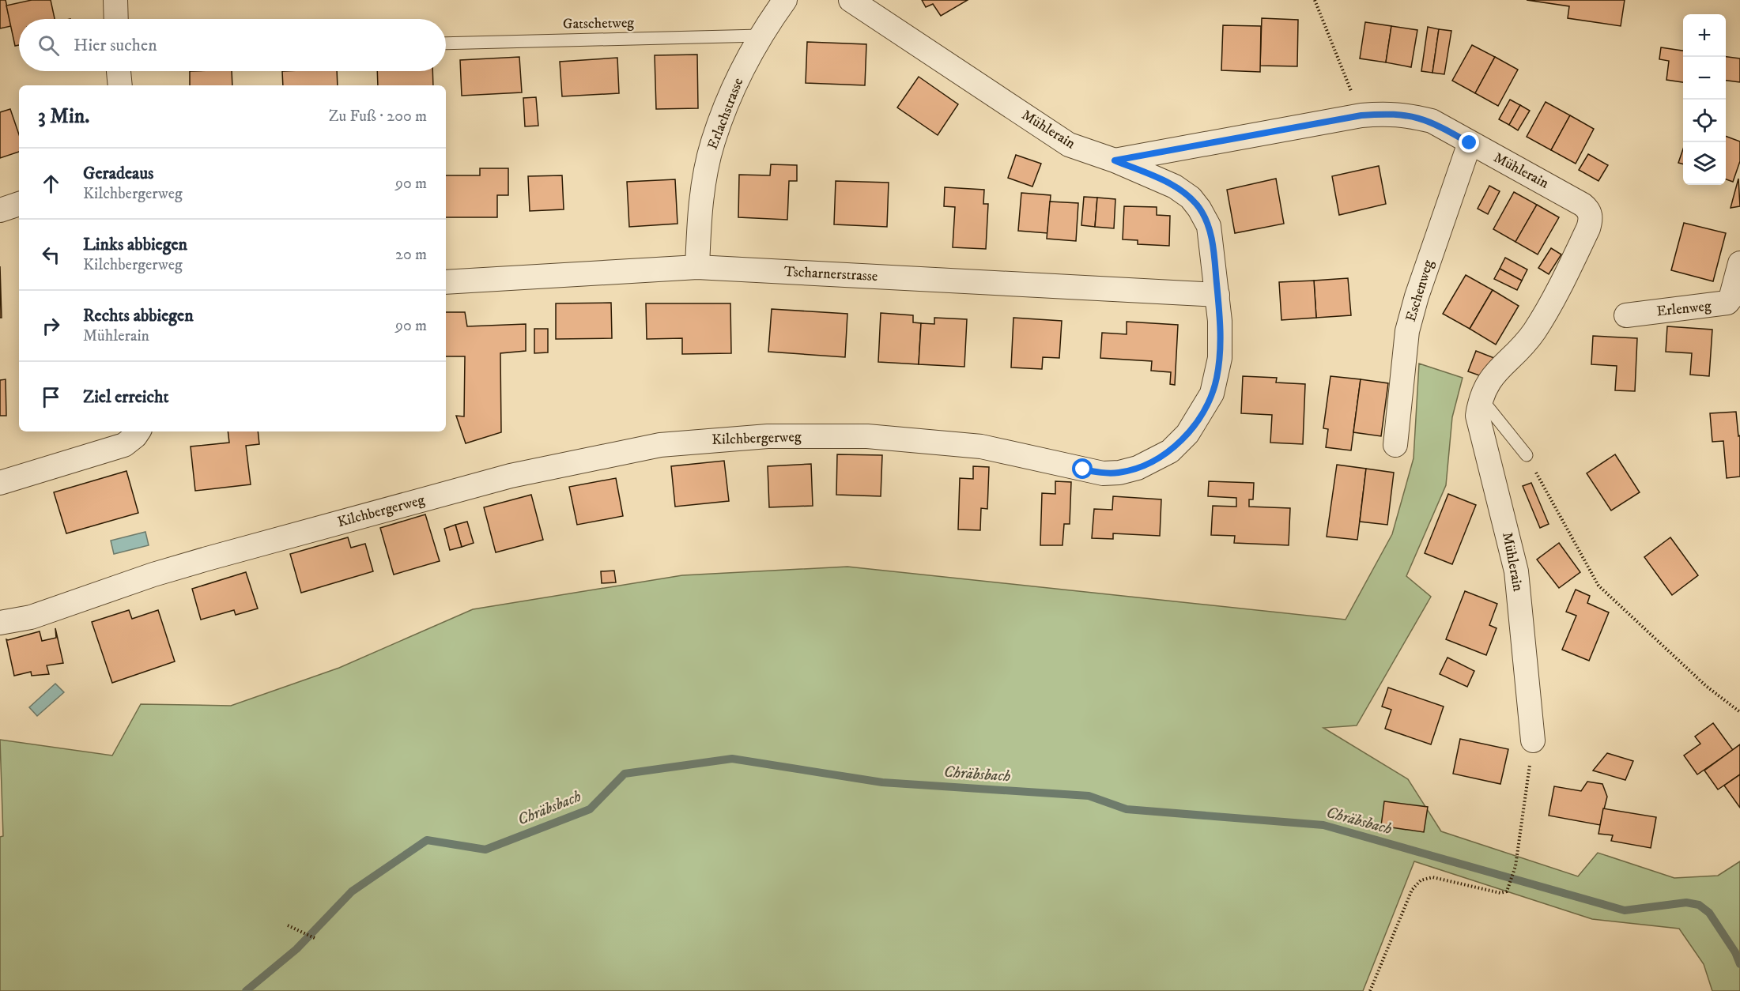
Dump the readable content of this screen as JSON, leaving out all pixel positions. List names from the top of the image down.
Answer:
{
  "streets": {
    "street": [
      "Erlachstrasse",
      "Mühlerain",
      "Tscharnerstrasse",
      "Eschenweg",
      "Erlenweg",
      "Kilchbergerweg"
    ],
    "lane": ["Gatschetweg"]
  },
  "crossings": [
    ["Gatschetweg", "Erlachstrasse"],
    ["Erlachstrasse", "Tscharnerstrasse"],
    ["Mühlerain", "Eschenweg"],
    ["Mühlerain", "Kilchbergerweg"],
    ["Tscharnerstrasse", "Kilchbergerweg"]
  ],
  "water": ["Chräbsbach"],
  "page": {
    "map_buttons": ["+", "−"],
    "search": "Hier suchen",
    "heading": ["3 Min.", "Zu Fuß · 200 m"],
    "list": [
      ["Geradeaus", "Kilchbergerweg", "90 m"],
      ["Links abbiegen", "Kilchbergerweg", "20 m"],
      ["Rechts abbiegen", "Mühlerain", "90 m"],
      "Ziel erreicht"
    ]
  }
}
